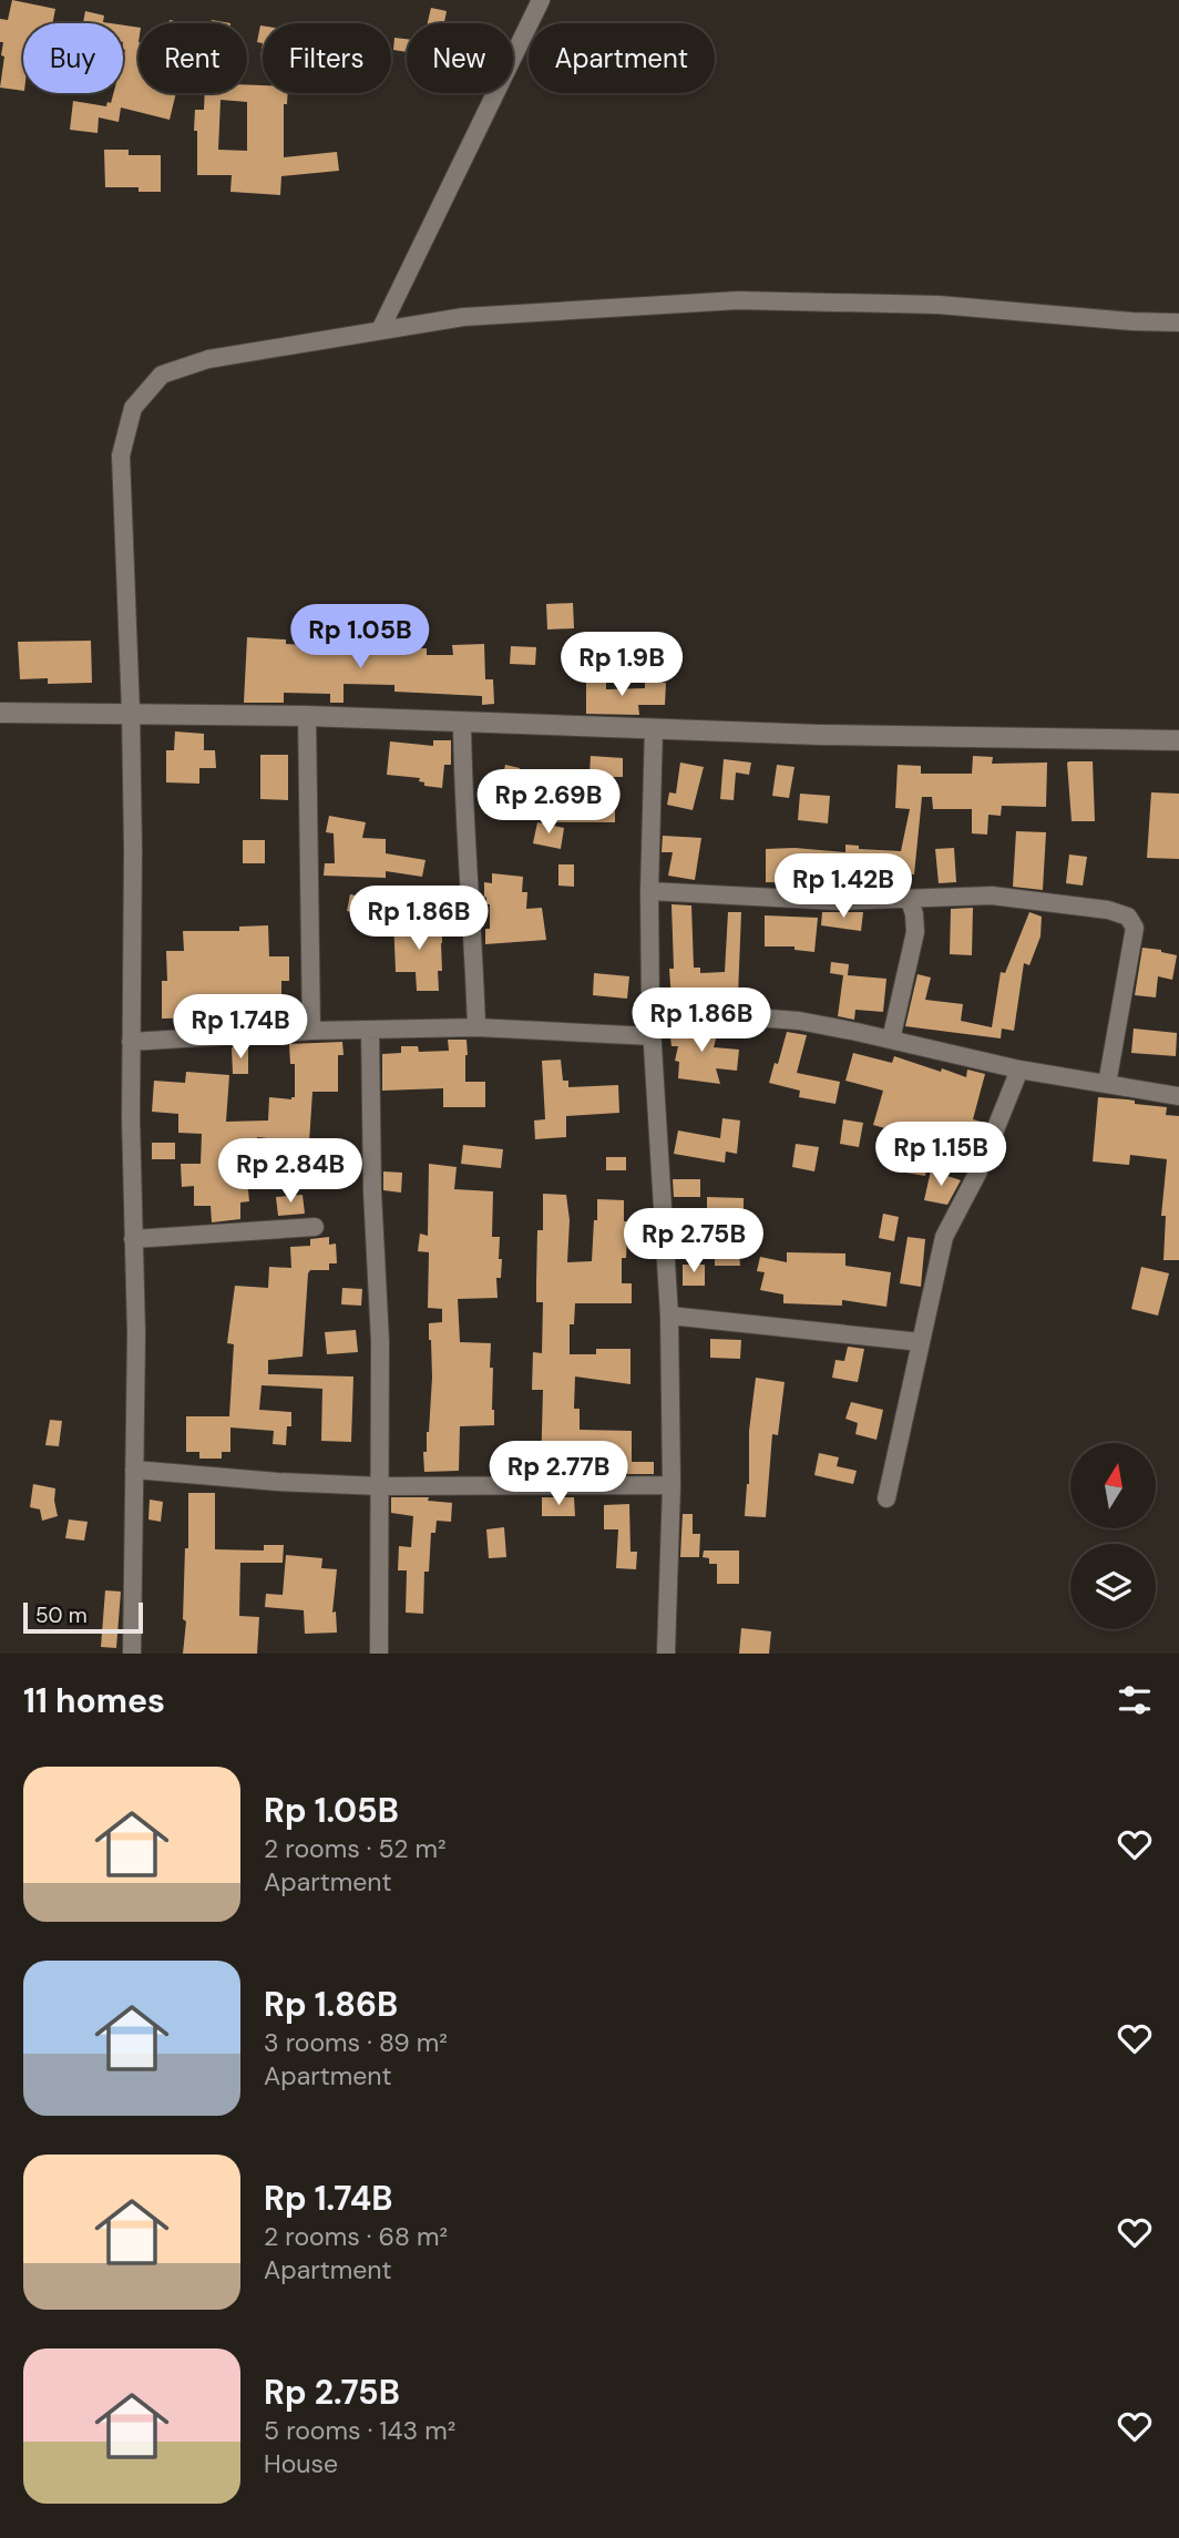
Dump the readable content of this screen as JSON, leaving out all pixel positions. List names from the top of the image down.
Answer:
{
  "scale_bar": "50 m",
  "north": "top",
  "page": {
    "chip": [
      "Buy",
      "Rent",
      "Filters",
      "New",
      "Apartment"
    ],
    "price": [
      "Rp 1.05B",
      "Rp 1.9B",
      "Rp 2.69B",
      "Rp 1.42B",
      "Rp 1.86B",
      "Rp 1.86B",
      "Rp 1.74B",
      "Rp 1.15B",
      "Rp 2.84B",
      "Rp 2.75B",
      "Rp 2.77B"
    ],
    "scale": "50 m",
    "heading": "11 homes",
    "list": [
      {
        "name": "Rp 1.05B",
        "note": "2 rooms · 52 m² · Apartment"
      },
      {
        "name": "Rp 1.86B",
        "note": "3 rooms · 89 m² · Apartment"
      },
      {
        "name": "Rp 1.74B",
        "note": "2 rooms · 68 m² · Apartment"
      },
      {
        "name": "Rp 2.75B",
        "note": "5 rooms · 143 m² · House"
      }
    ]
  }
}
